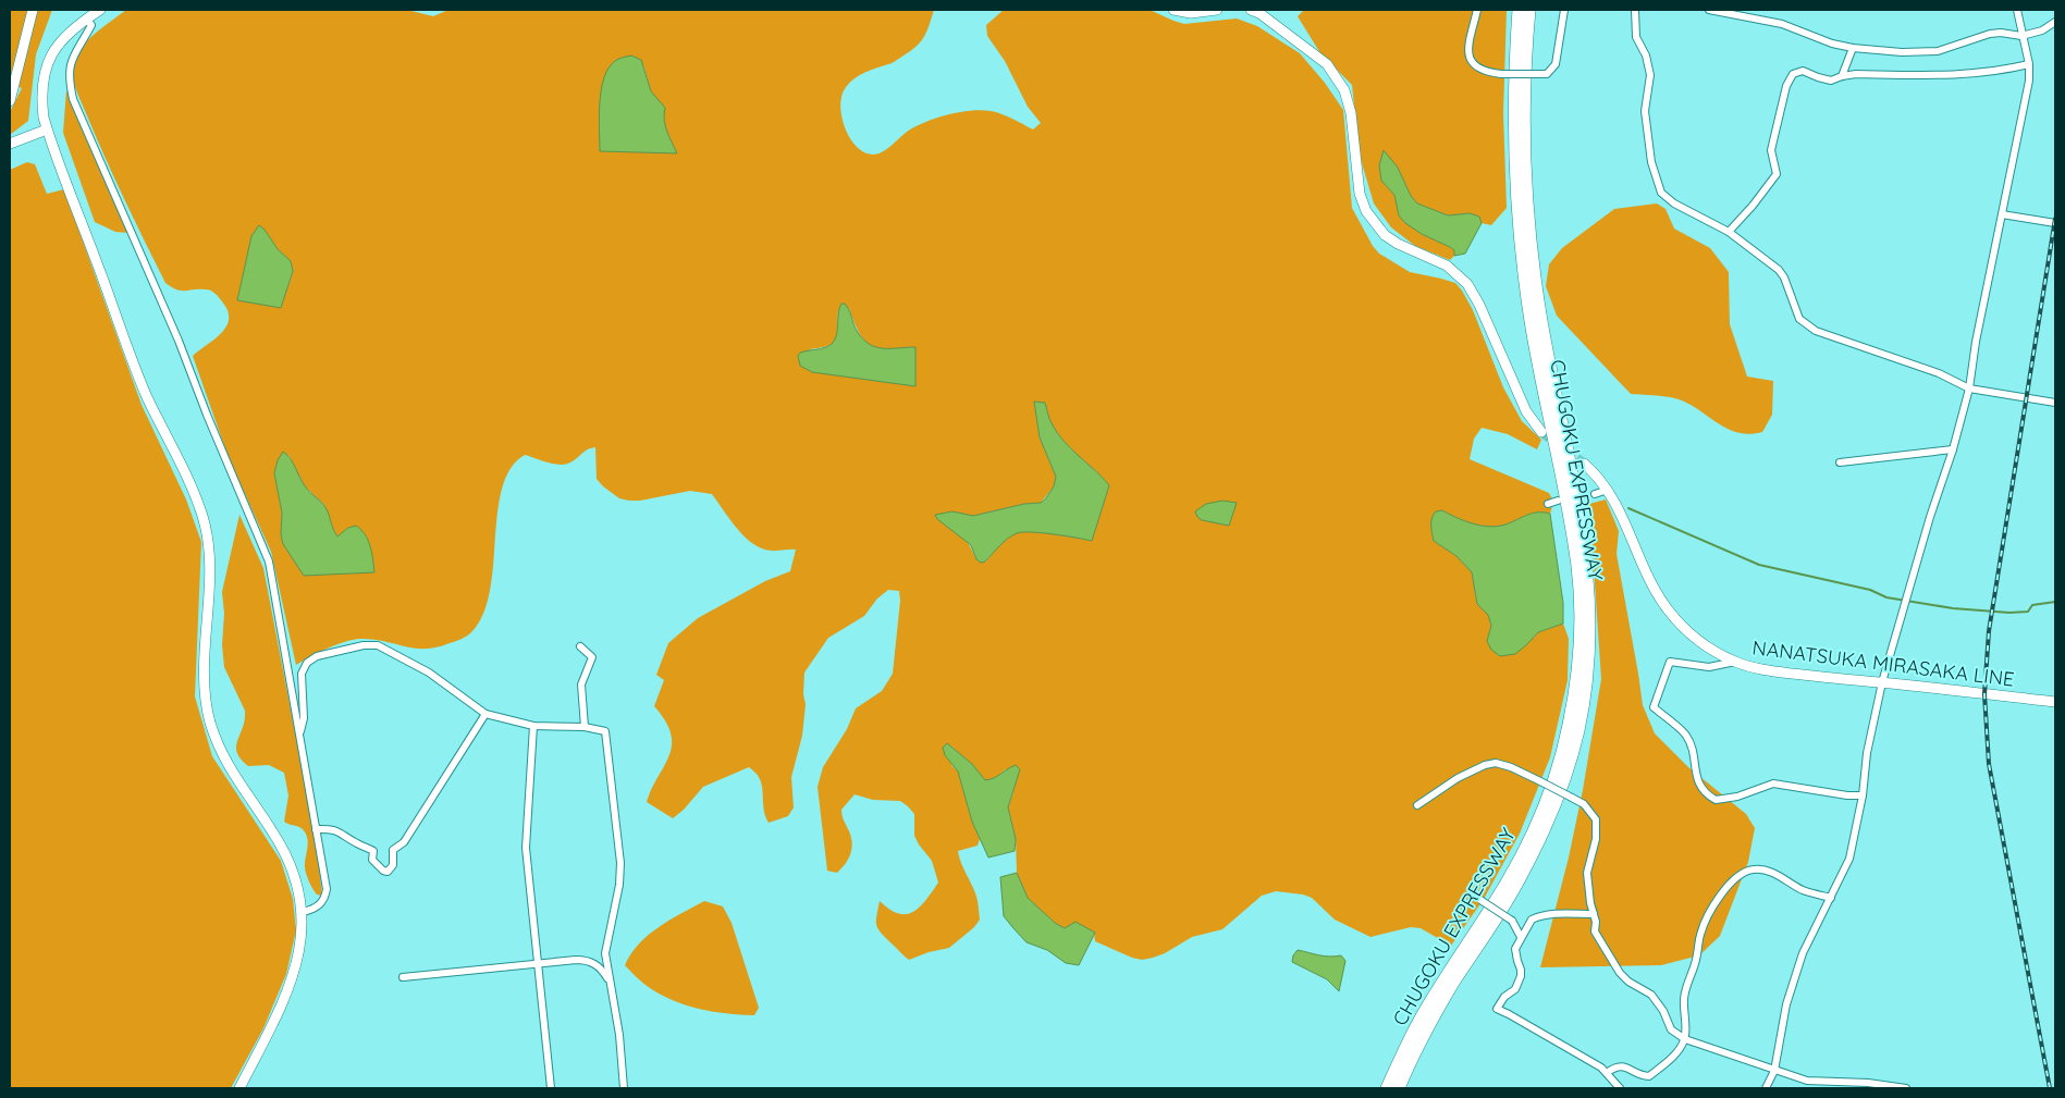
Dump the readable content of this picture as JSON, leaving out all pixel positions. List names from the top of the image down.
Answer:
{
  "streets": {
    "highway": ["CHUGOKU EXPRESSWAY"],
    "main road": ["NANATSUKA MIRASAKA LINE"]
  }
}
